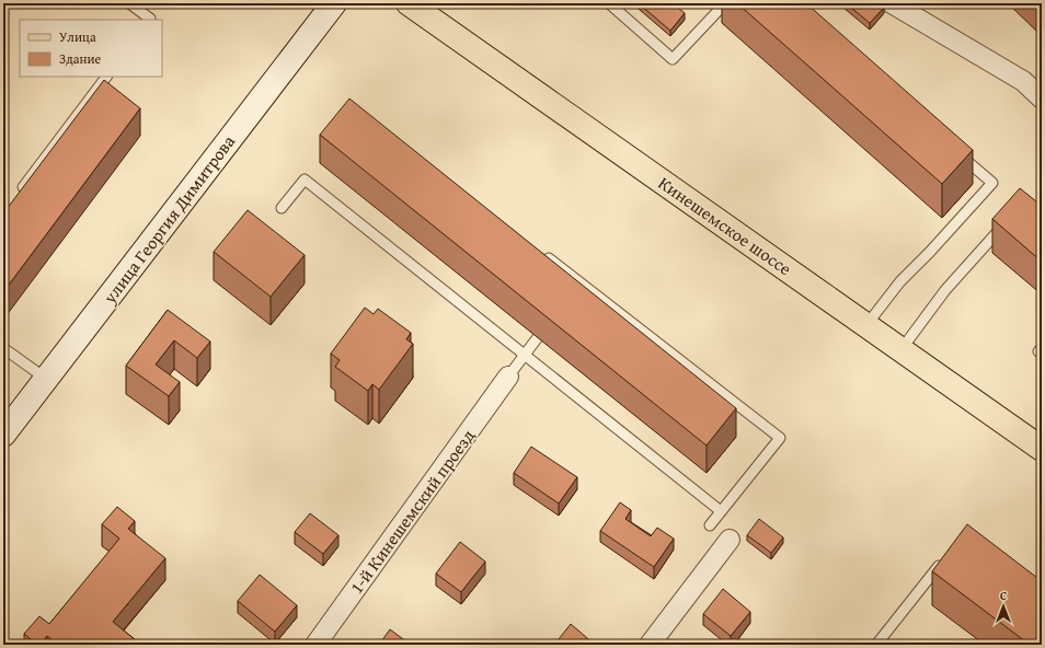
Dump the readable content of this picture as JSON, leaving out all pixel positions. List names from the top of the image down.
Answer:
{
  "streets": {
    "main road": ["улица Георгия Димитрова", "Кинешемское шоссе"],
    "street": ["1-й Кинешемский проезд"]
  },
  "legend": ["Улица", "Здание"],
  "north": "top"
}
